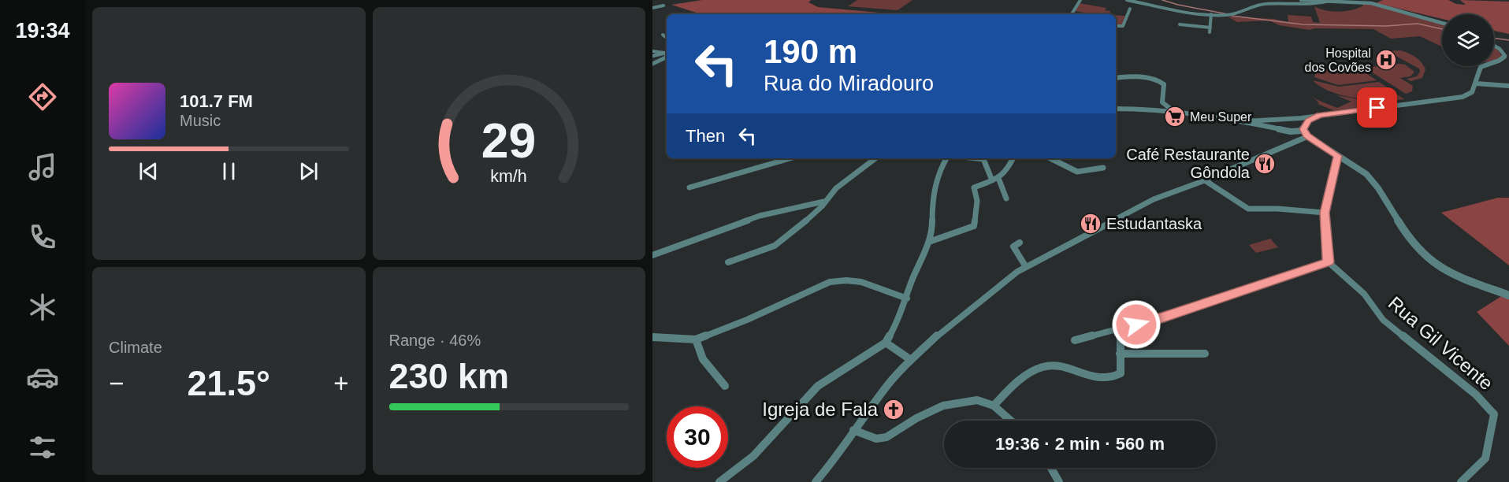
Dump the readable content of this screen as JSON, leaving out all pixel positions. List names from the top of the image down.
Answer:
{
  "streets": {
    "street": ["Rua Gil Vicente"]
  },
  "places": {
    "hospital": ["Hospital dos Covões"],
    "supermarket": ["Meu Super"],
    "restaurant": ["Café Restaurante Gôndola", "Estudantaska"],
    "church": ["Igreja de Fala"]
  },
  "page": {
    "tabs": "19:34",
    "turn": ["190 m", "Rua do Miradouro"],
    "song": ["101.7 FM", "Music"],
    "then": "Then",
    "tile": [
      "Climate",
      ["Range · 46%", "230 km"]
    ],
    "heat": ["−", "21.5°", "+"],
    "limit": "30",
    "trip": "19:36 · 2 min · 560 m",
    "gauge": ["29", "km/h"]
  }
}
